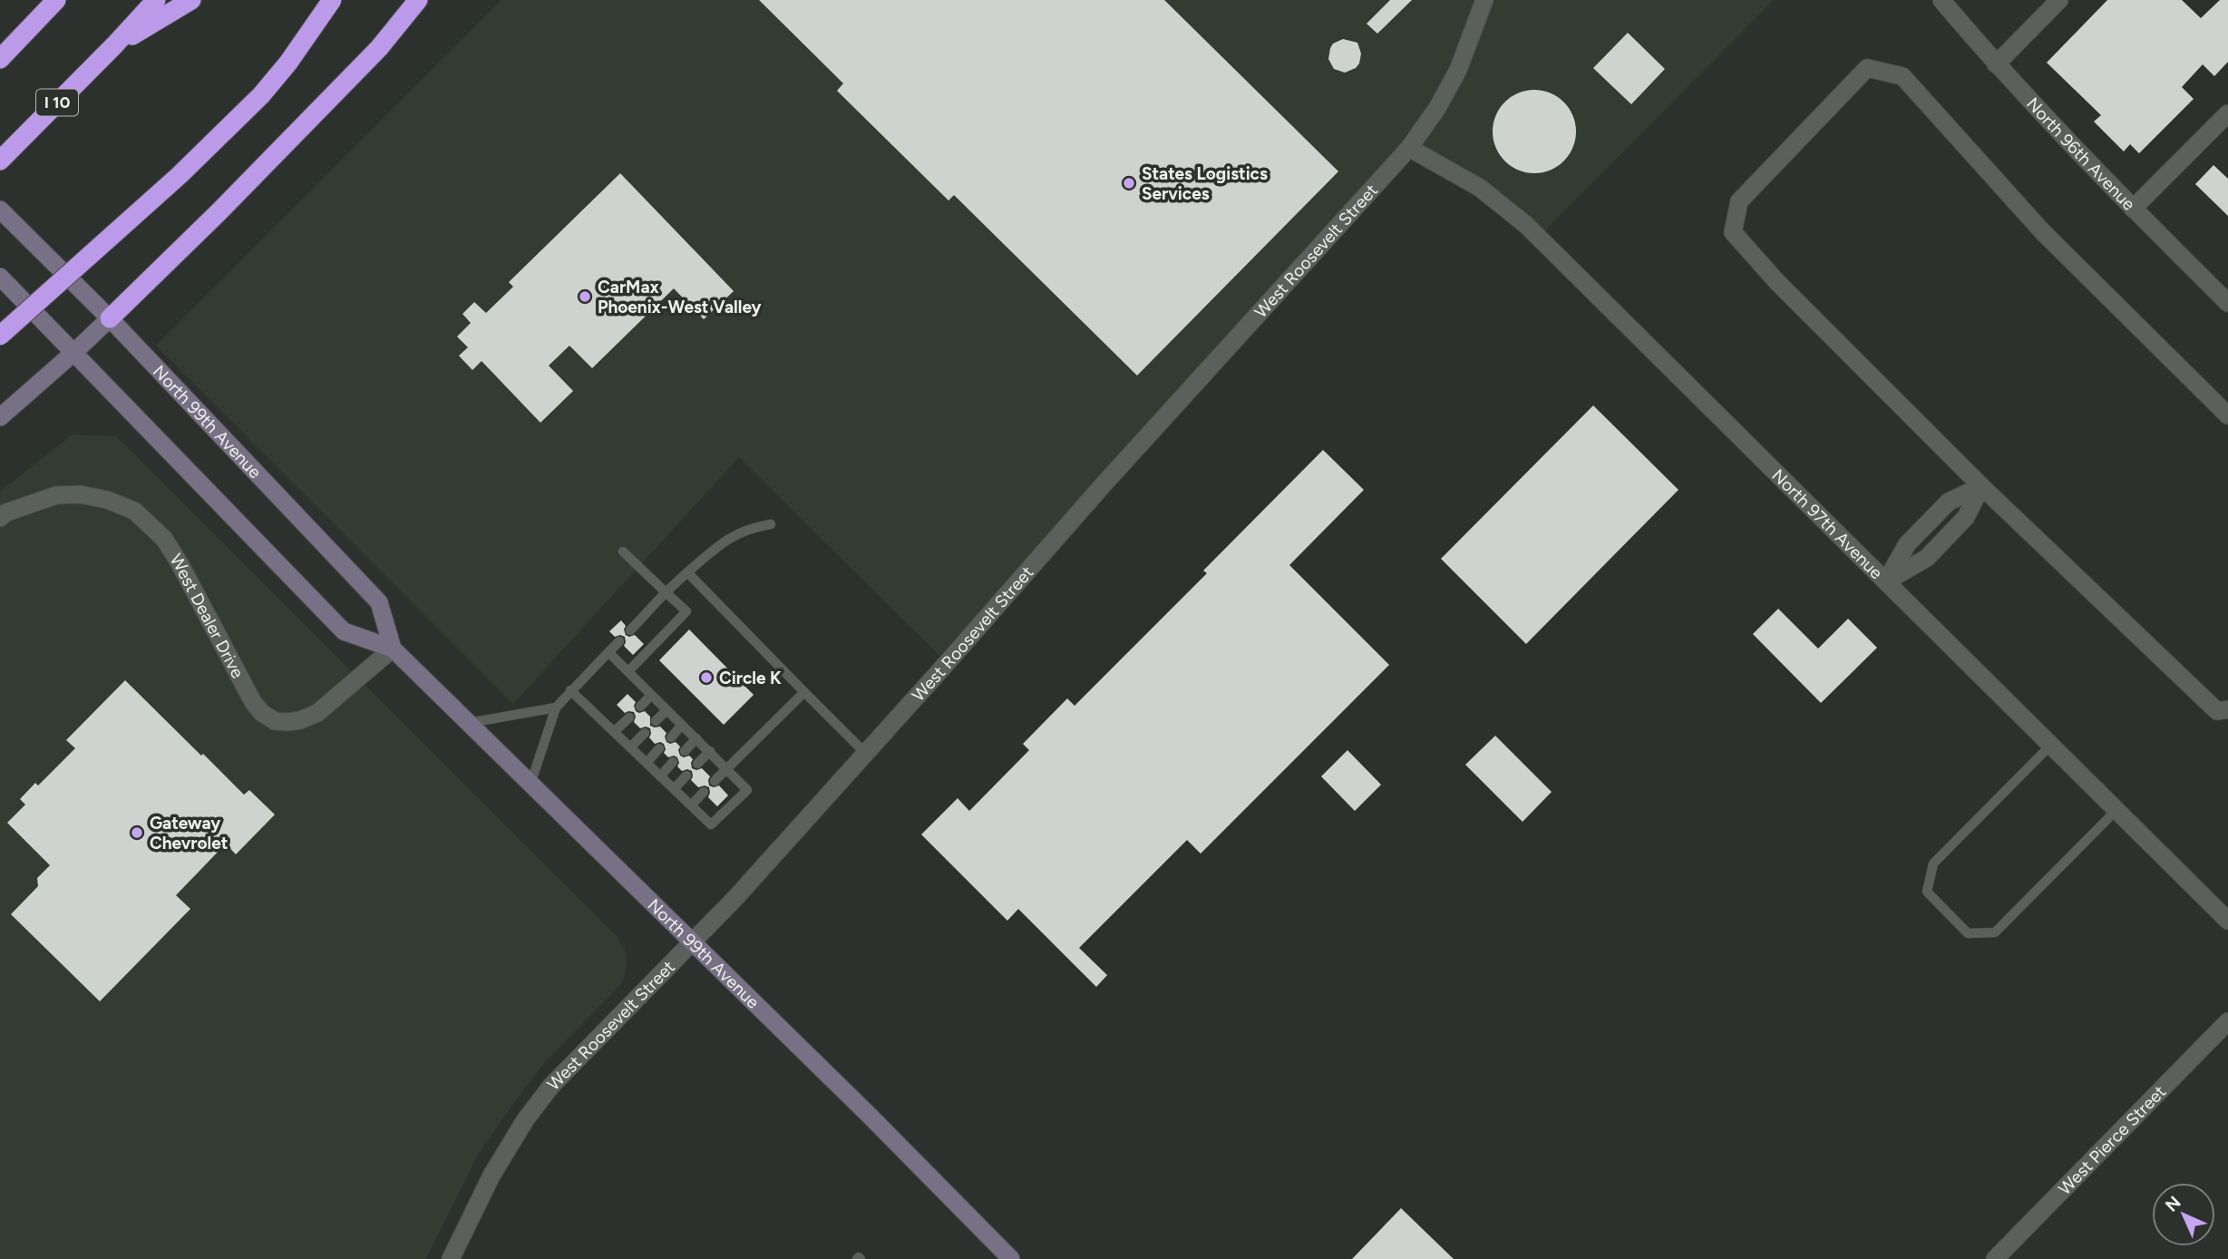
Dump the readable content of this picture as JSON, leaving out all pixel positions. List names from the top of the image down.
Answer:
{
  "streets": {
    "highway": ["I 10"],
    "main road": ["North 99th Avenue"],
    "street": [
      "North 96th Avenue",
      "West Roosevelt Street",
      "North 97th Avenue",
      "West Dealer Drive",
      "West Pierce Street"
    ]
  },
  "crossings": [
    ["West Roosevelt Street", "North 99th Avenue"],
    ["West Roosevelt Street", "North 97th Avenue"],
    ["North 99th Avenue", "West Dealer Drive"]
  ],
  "places": [
    "States Logistics Services",
    "CarMax Phoenix-West Valley",
    "Circle K",
    "Gateway Chevrolet"
  ],
  "north": "top left"
}
